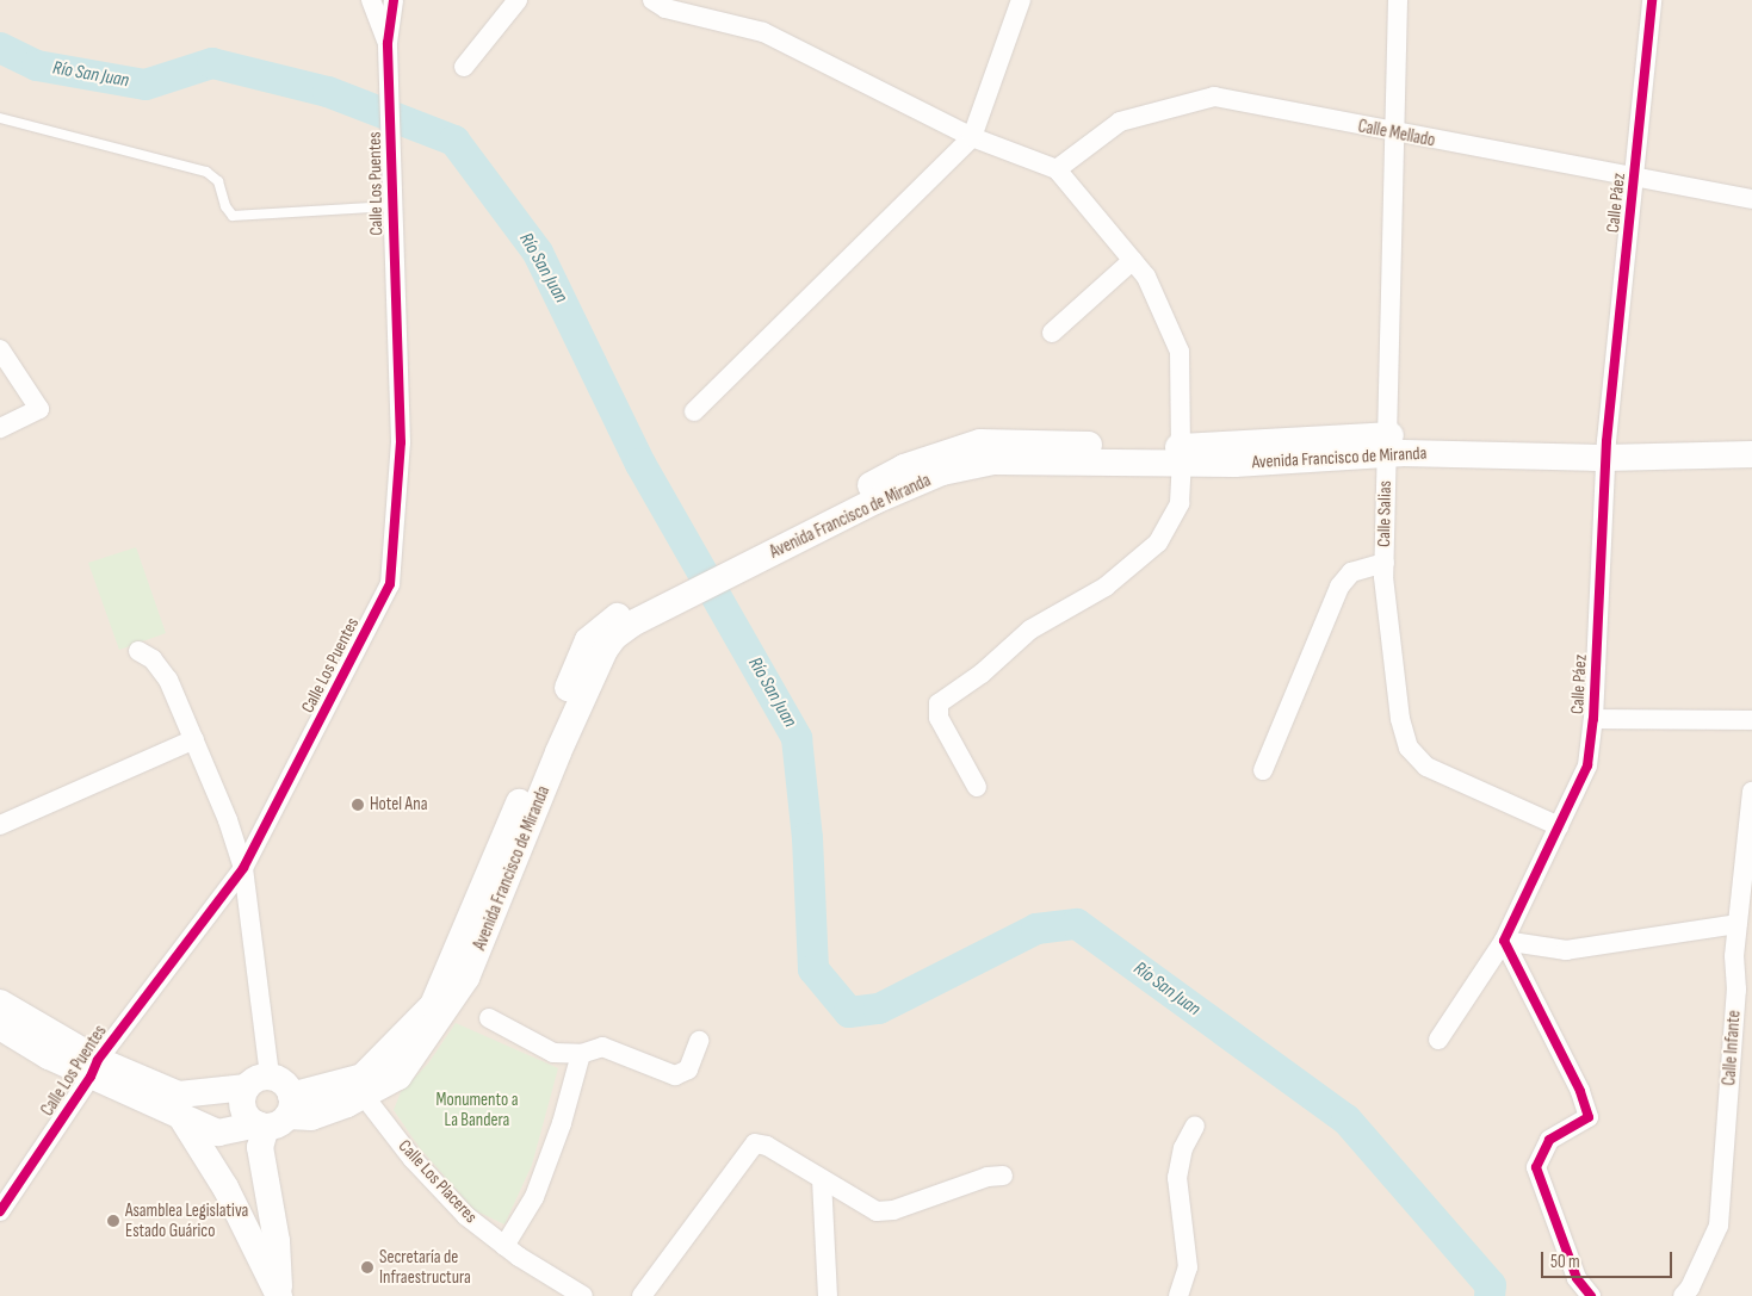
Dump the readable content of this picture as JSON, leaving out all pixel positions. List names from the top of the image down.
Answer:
{
  "streets": {
    "main road": ["Avenida Francisco de Miranda"],
    "street": [
      "Calle Mellado",
      "Calle Los Puentes",
      "Calle Páez",
      "Calle Salias",
      "Calle Infante",
      "Calle Los Placeres"
    ]
  },
  "crossings": [
    ["Calle Mellado", "Calle Páez"],
    ["Calle Mellado", "Calle Salias"],
    ["Calle Los Puentes", "Avenida Francisco de Miranda"],
    ["Calle Páez", "Avenida Francisco de Miranda"],
    ["Calle Páez", "Calle Salias"],
    ["Avenida Francisco de Miranda", "Calle Salias"],
    ["Avenida Francisco de Miranda", "Calle Los Placeres"]
  ],
  "water": ["Río San Juan"],
  "parks": ["Monumento a La Bandera"],
  "places": ["Hotel Ana", "Asamblea Legislativa Estado Guárico", "Secretaría de Infraestructura"],
  "scale_bar": "50 m"
}
